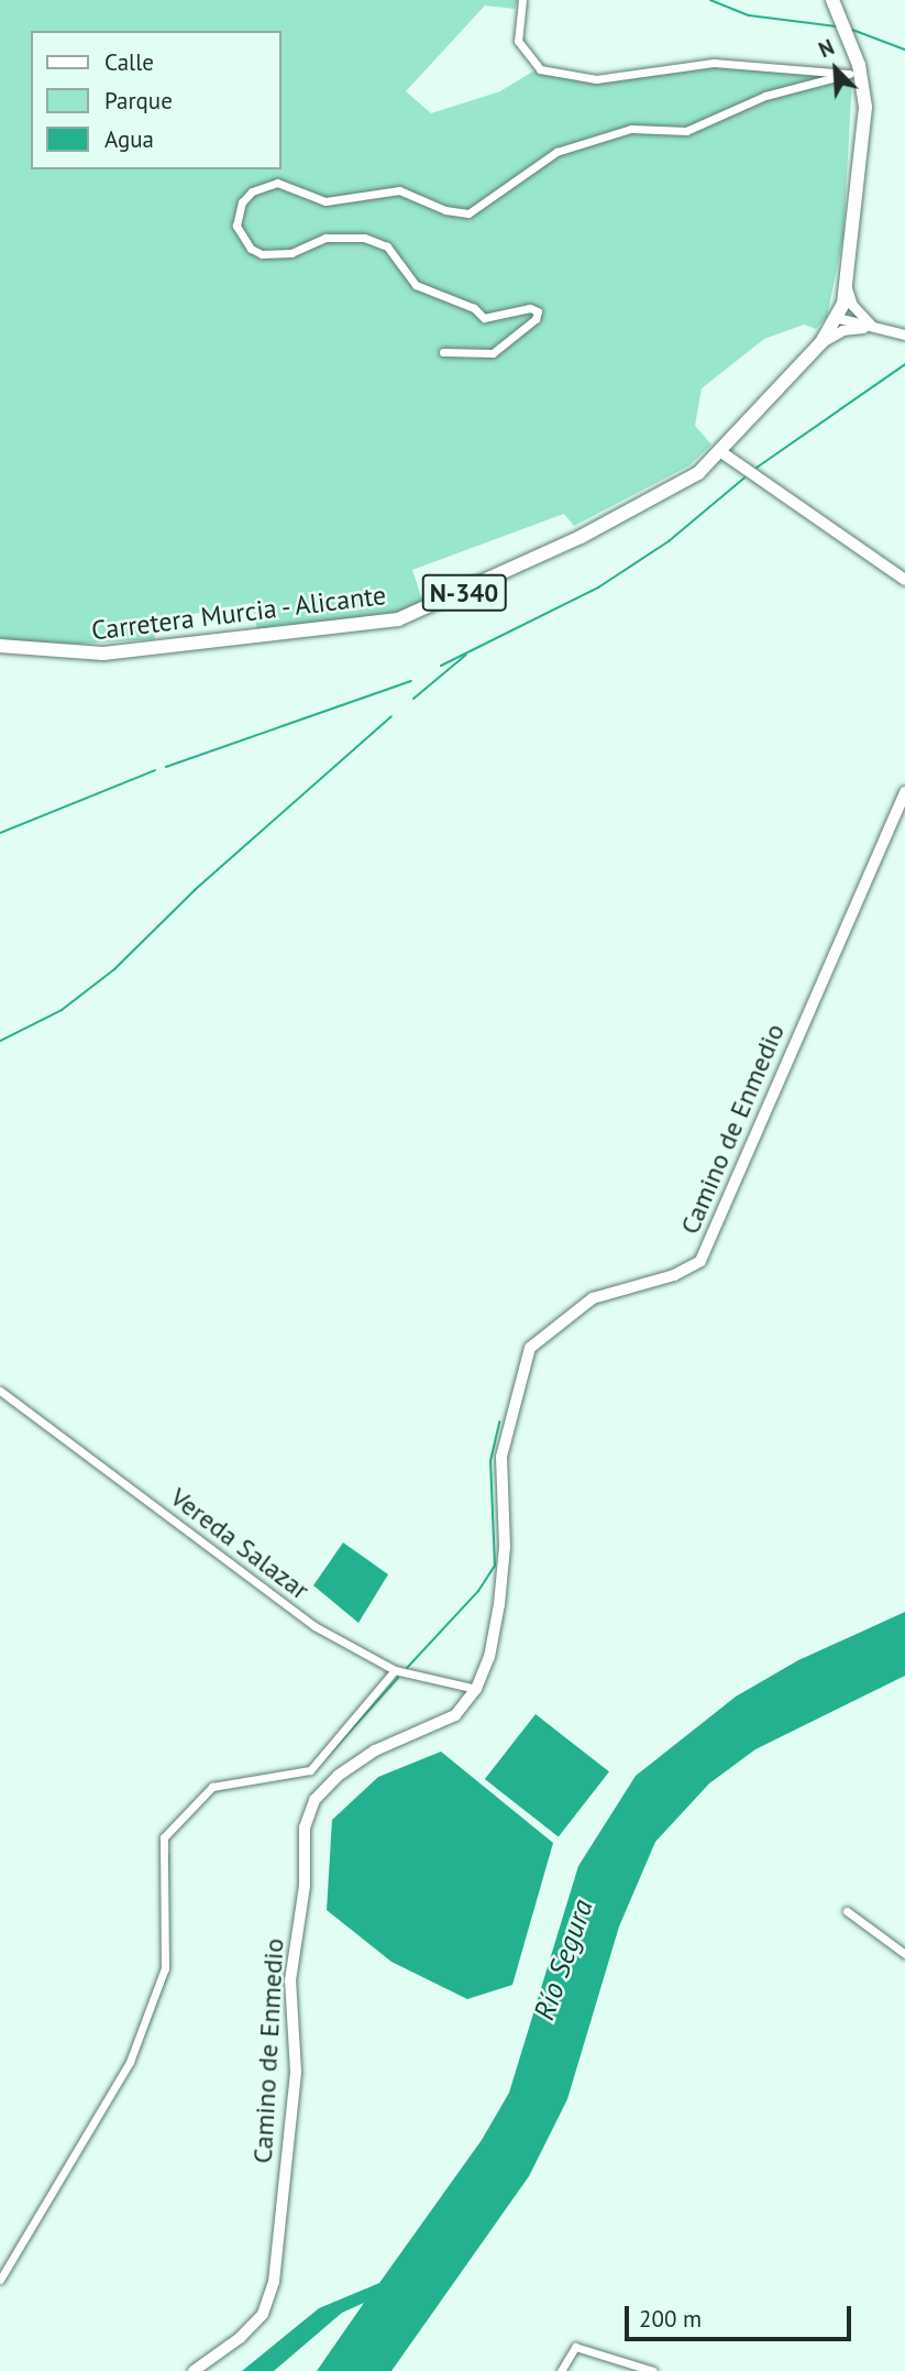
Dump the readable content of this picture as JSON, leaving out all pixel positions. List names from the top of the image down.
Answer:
{
  "streets": {
    "highway": ["N-340", "Carretera Murcia - Alicante"],
    "main road": ["Camino de Enmedio"],
    "street": ["Vereda Salazar"]
  },
  "crossings": [
    ["Camino de Enmedio", "Vereda Salazar"]
  ],
  "water": ["Río Segura"],
  "legend": ["Calle", "Parque", "Agua"],
  "scale_bar": "200 m",
  "north": "top left"
}
